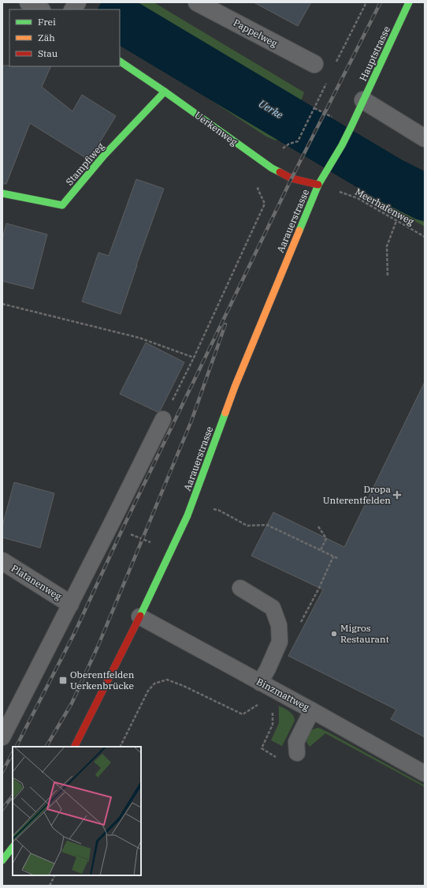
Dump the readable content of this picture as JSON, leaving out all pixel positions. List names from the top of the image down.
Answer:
{
  "streets": {
    "main road": [
      "Hauptstrasse",
      "Uerkenweg",
      "Stampfiweg",
      "Aarauerstrasse"
    ],
    "street": ["Pappelweg", "Platanenweg"],
    "lane": ["Binzmattweg"],
    "path": ["Meerhafenweg"]
  },
  "crossings": [
    ["Hauptstrasse", "Aarauerstrasse"],
    ["Uerkenweg", "Stampfiweg"],
    ["Uerkenweg", "Meerhafenweg"],
    ["Uerkenweg", "Aarauerstrasse"],
    ["Meerhafenweg", "Aarauerstrasse"],
    ["Aarauerstrasse", "Binzmattweg"]
  ],
  "water": ["Uerke"],
  "places": {
    "health": ["Dropa Unterentfelden"],
    "other": ["Migros Restaurant"],
    "transit": ["Oberentfelden Uerkenbrücke"]
  },
  "legend": ["Frei", "Zäh", "Stau"]
}
